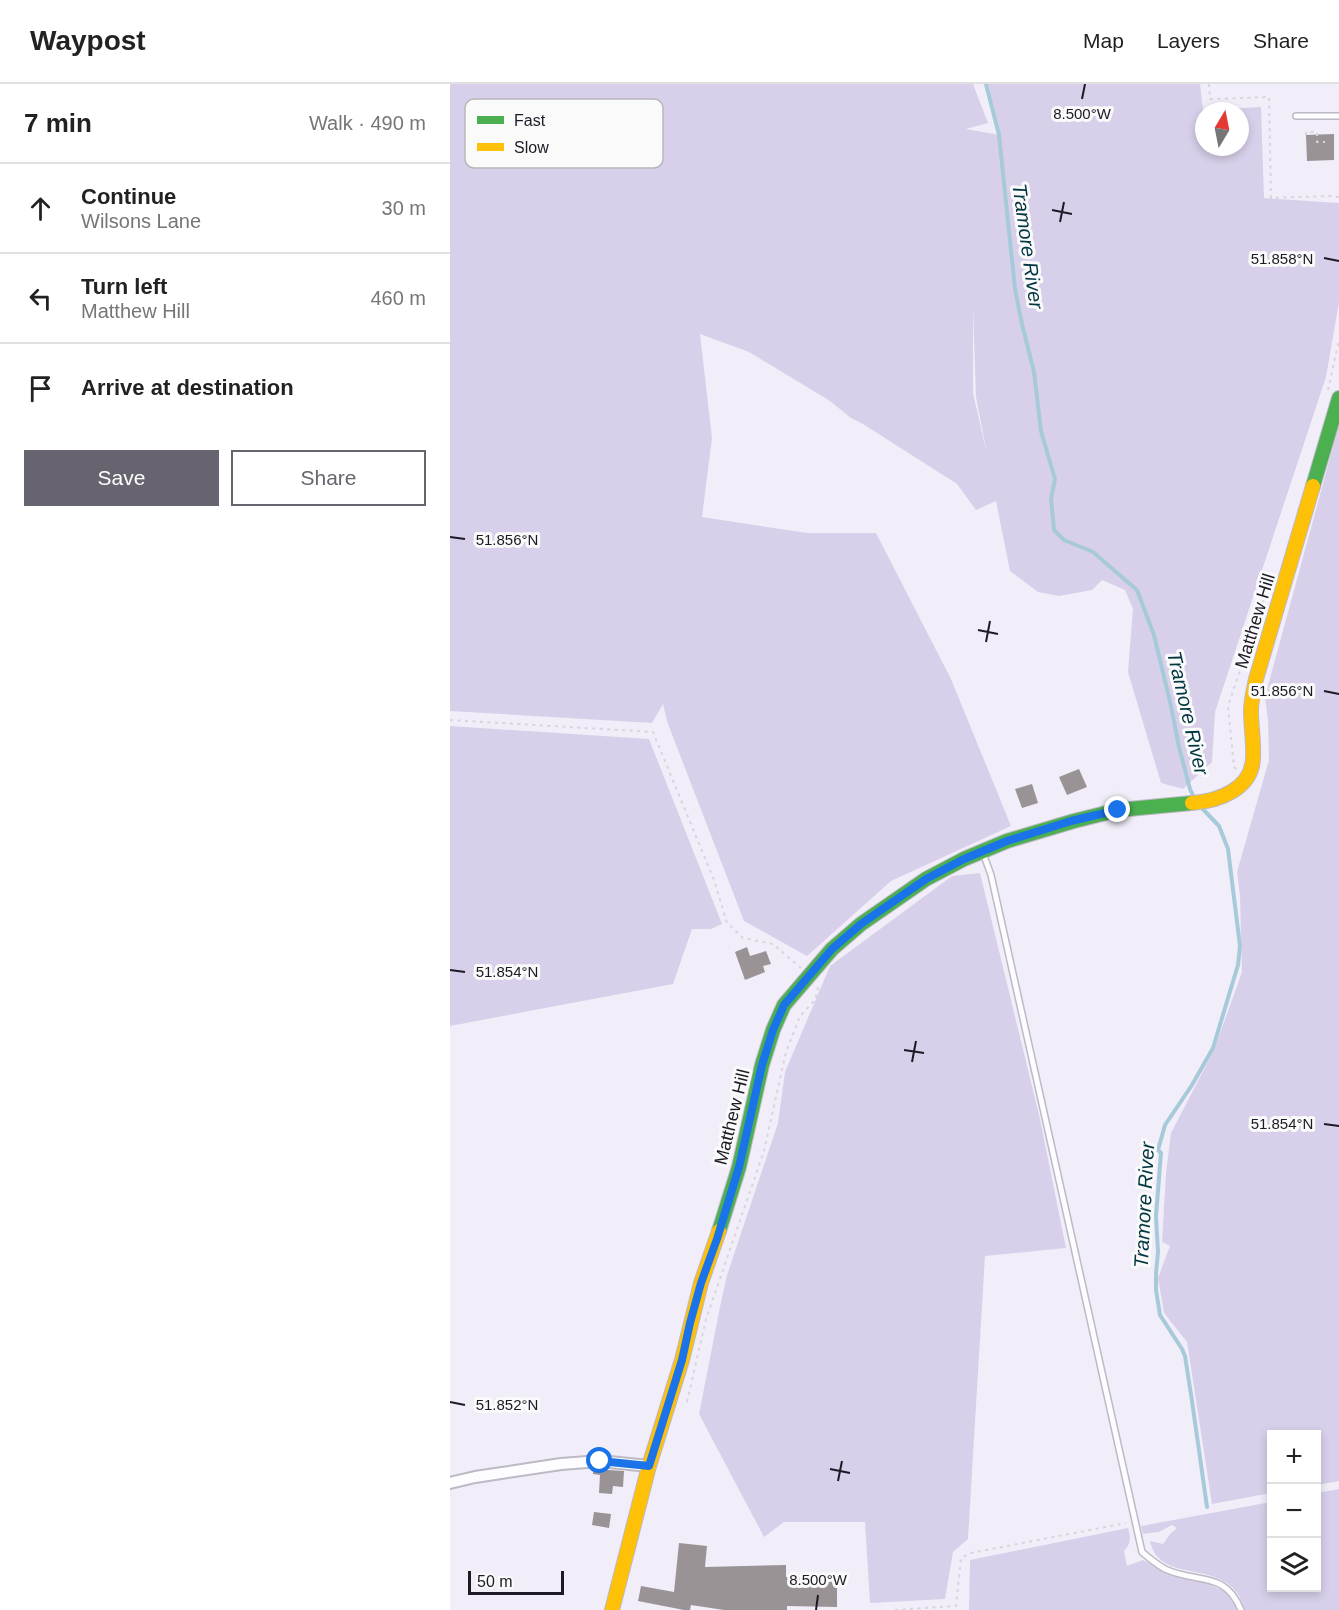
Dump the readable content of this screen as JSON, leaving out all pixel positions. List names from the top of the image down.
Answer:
{
  "streets": {
    "street": ["Matthew Hill"]
  },
  "water": ["Tramore River"],
  "legend": ["Fast", "Slow"],
  "scale_bar": "50 m",
  "north": "top",
  "page": {
    "header": "Waypost",
    "nav": ["Map", "Layers", "Share"],
    "heading": ["7 min", "Walk · 490 m"],
    "list": [
      ["Continue", "Wilsons Lane", "30 m"],
      ["Turn left", "Matthew Hill", "460 m"],
      "Arrive at destination"
    ],
    "buttons": ["Save", "Share"],
    "map_buttons": ["+", "−"],
    "scale": "50 m"
  },
  "coordinates": [
    "8.500°W",
    "51.858°N",
    "51.856°N",
    "51.854°N",
    "51.852°N"
  ]
}
